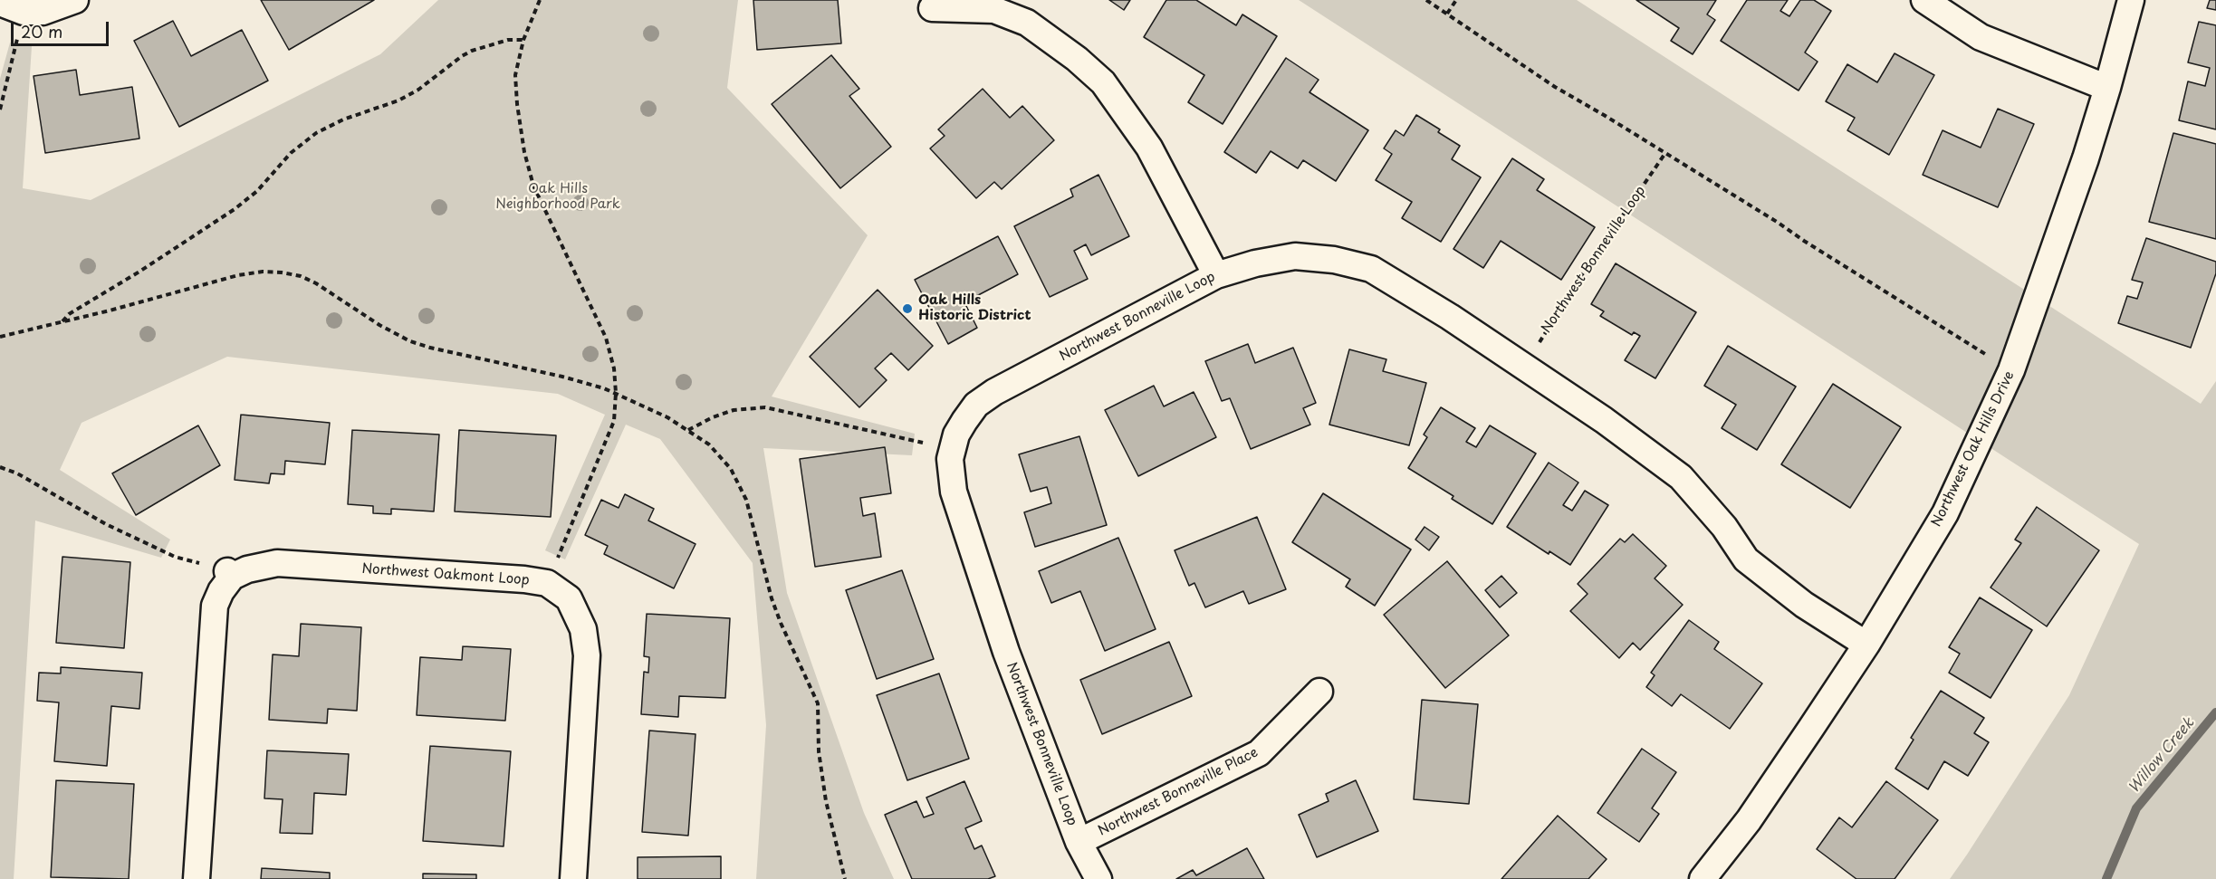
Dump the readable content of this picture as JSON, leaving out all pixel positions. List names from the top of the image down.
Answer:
{
  "streets": {
    "street": [
      "Northwest Bonneville Loop",
      "Northwest Oak Hills Drive",
      "Northwest Oakmont Loop",
      "Northwest Bonneville Place"
    ]
  },
  "crossings": [
    ["Northwest Bonneville Loop", "Northwest Oak Hills Drive"],
    ["Northwest Bonneville Loop", "Northwest Bonneville Place"]
  ],
  "water": ["Willow Creek"],
  "parks": ["Oak Hills Neighborhood Park"],
  "places": ["Oak Hills Historic District"],
  "scale_bar": "20 m"
}
